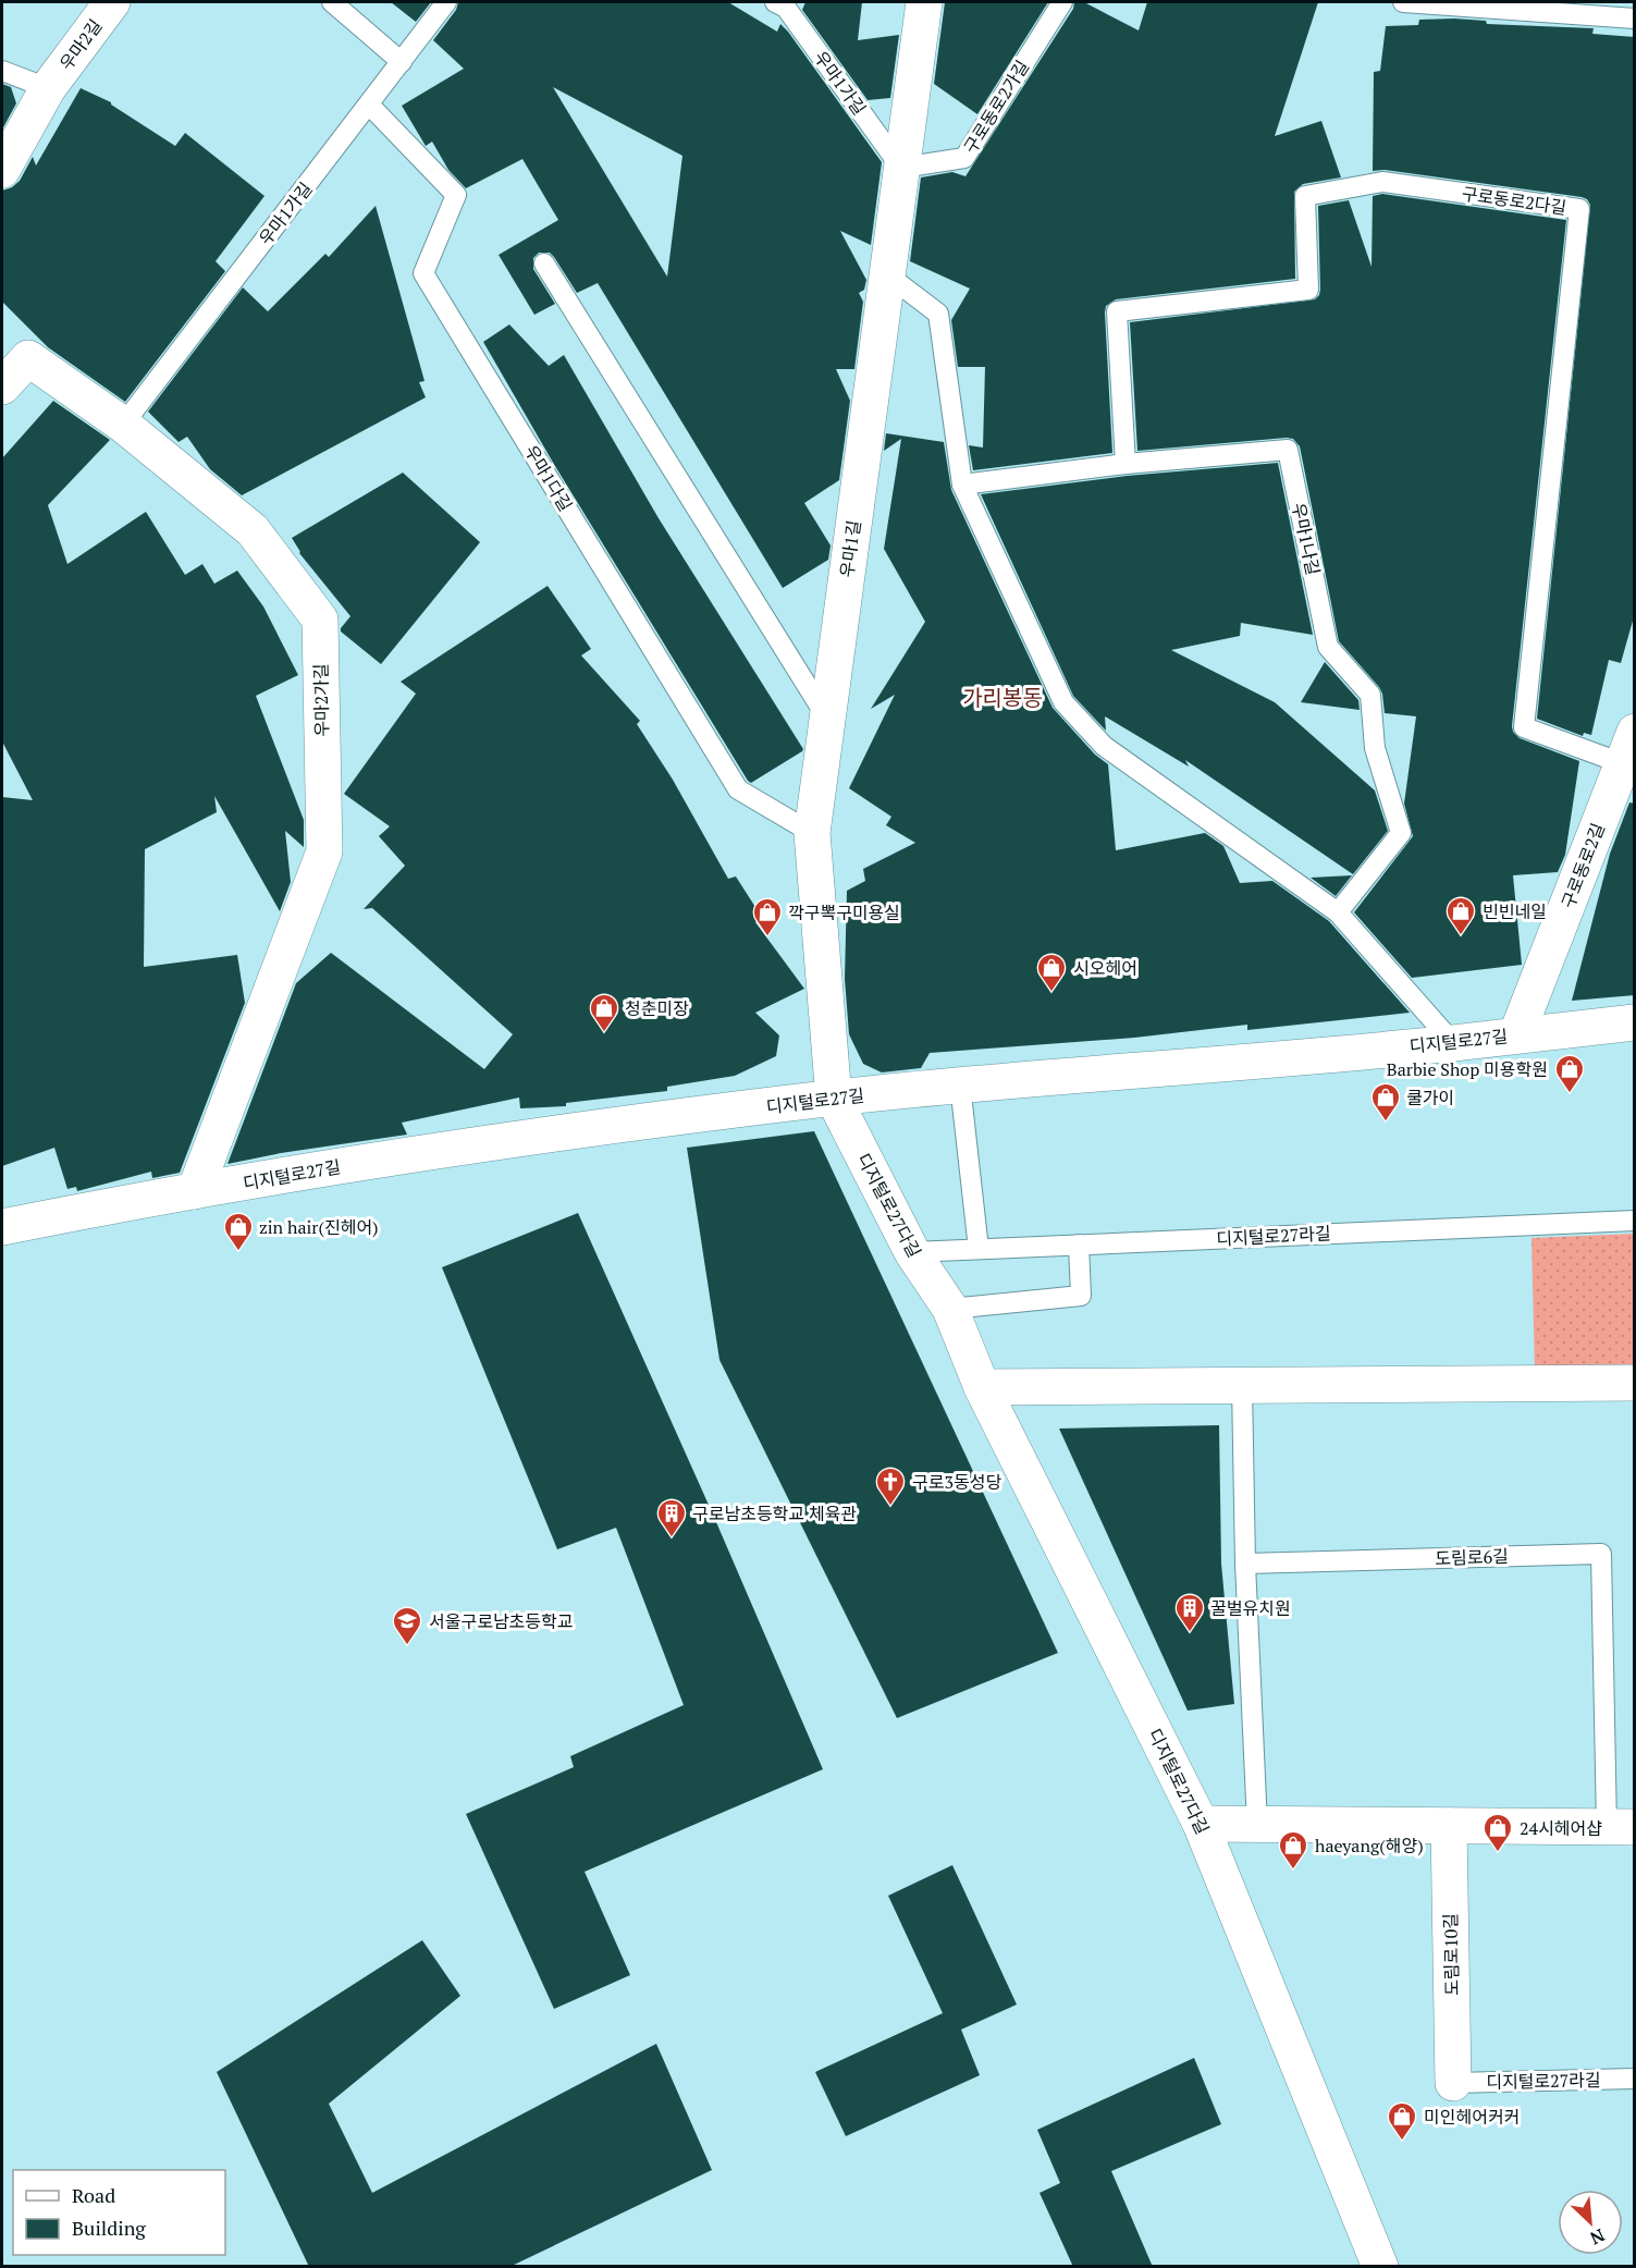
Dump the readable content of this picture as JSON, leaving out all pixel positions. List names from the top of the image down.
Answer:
{
  "streets": {
    "street": [
      "우마2길",
      "우마1길",
      "우마2가길",
      "구로동로2길",
      "디지털로27길",
      "디지털로27다길",
      "도림로10길"
    ],
    "lane": [
      "우마1가길",
      "구로동로2가길",
      "구로동로2다길",
      "우마1다길",
      "우마1나길",
      "디지털로27라길",
      "도림로6길"
    ]
  },
  "crossings": [
    ["우마1가길", "구로동로2가길"],
    ["우마1가길", "우마1다길"],
    ["우마1가길", "우마1길"],
    ["우마1가길", "우마2가길"],
    ["구로동로2가길", "우마1길"],
    ["구로동로2다길", "우마1나길"],
    ["구로동로2다길", "구로동로2길"],
    ["우마1다길", "우마1길"],
    ["우마1길", "디지털로27길"],
    ["우마1길", "디지털로27다길"],
    ["우마2가길", "디지털로27길"],
    ["구로동로2길", "디지털로27길"],
    ["디지털로27길", "디지털로27다길"],
    ["디지털로27다길", "디지털로27라길"],
    ["디지털로27라길", "도림로10길"]
  ],
  "districts": ["가리봉동"],
  "places": {
    "shop": [
      "빈빈네일",
      "깍구뽁구미용실",
      "시오헤어",
      "청춘미장",
      "Barbie Shop 미용학원",
      "쿨가이",
      "zin hair(진헤어)",
      "24시헤어샵",
      "haeyang(해양)",
      "미인헤어커커"
    ],
    "church": ["구로3동성당"],
    "building": ["구로남초등학교 체육관", "꿀벌유치원"],
    "school or university": ["서울구로남초등학교"]
  },
  "legend": ["Road", "Building"],
  "north": "bottom right"
}
